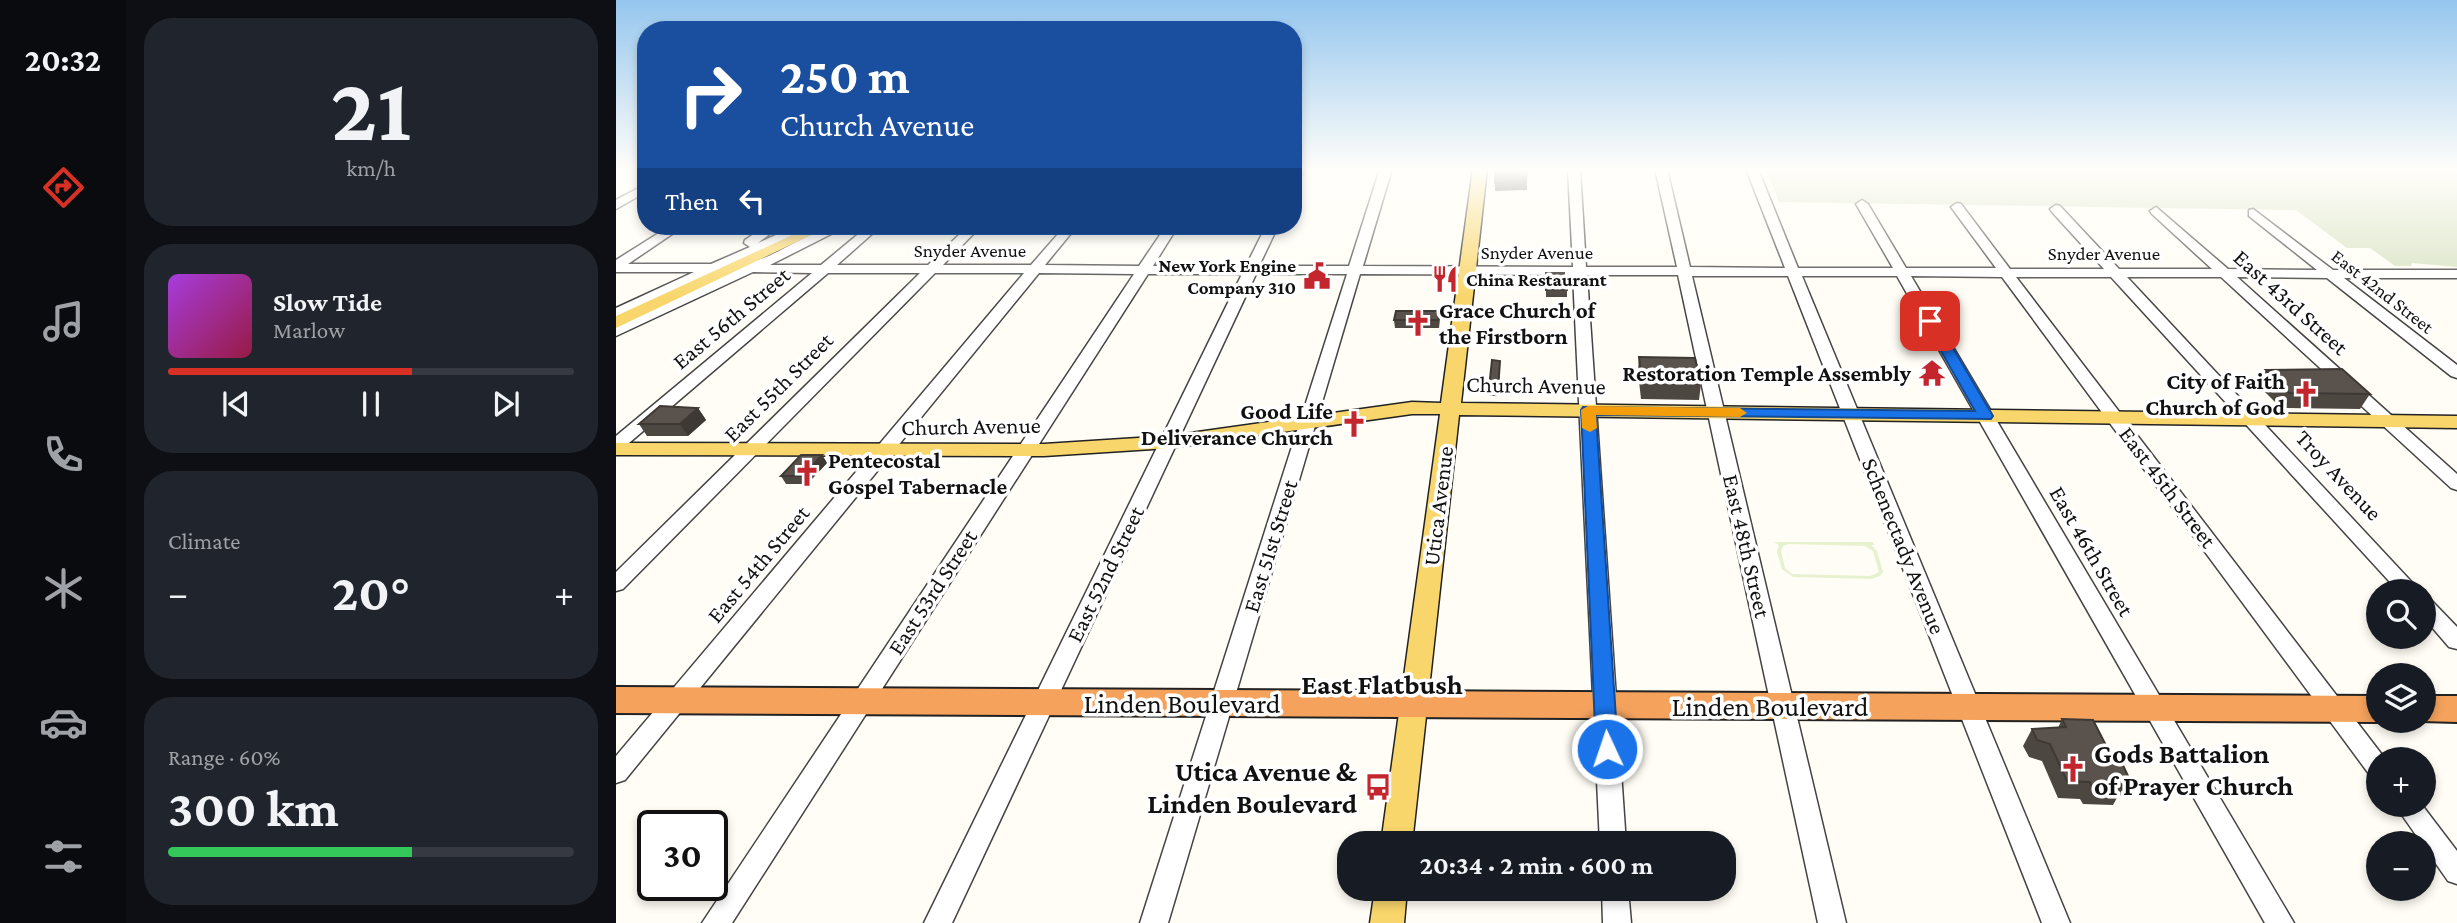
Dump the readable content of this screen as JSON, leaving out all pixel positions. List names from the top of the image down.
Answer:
{
  "streets": {
    "highway": ["Linden Boulevard"],
    "main road": ["Church Avenue", "Utica Avenue"],
    "street": [
      "Snyder Avenue",
      "East 42nd Street",
      "East 43rd Street",
      "East 56th Street",
      "East 55th Street",
      "Troy Avenue",
      "East 45th Street",
      "East 51st Street",
      "East 48th Street",
      "Schenectady Avenue",
      "East 46th Street",
      "East 54th Street",
      "East 52nd Street",
      "East 53rd Street"
    ]
  },
  "crossings": [
    ["Snyder Avenue", "East 42nd Street"],
    ["Snyder Avenue", "East 43rd Street"],
    ["Snyder Avenue", "East 56th Street"],
    ["Snyder Avenue", "East 55th Street"],
    ["Snyder Avenue", "Troy Avenue"],
    ["Snyder Avenue", "East 45th Street"],
    ["Snyder Avenue", "Utica Avenue"],
    ["Snyder Avenue", "East 51st Street"],
    ["Snyder Avenue", "East 48th Street"],
    ["Snyder Avenue", "Schenectady Avenue"],
    ["Snyder Avenue", "East 46th Street"],
    ["Snyder Avenue", "East 54th Street"],
    ["Snyder Avenue", "East 52nd Street"],
    ["Snyder Avenue", "East 53rd Street"],
    ["East 43rd Street", "Church Avenue"],
    ["East 56th Street", "Church Avenue"],
    ["Church Avenue", "East 55th Street"],
    ["Church Avenue", "Troy Avenue"],
    ["Church Avenue", "East 45th Street"],
    ["Church Avenue", "Utica Avenue"],
    ["Church Avenue", "East 51st Street"],
    ["Church Avenue", "East 48th Street"],
    ["Church Avenue", "Schenectady Avenue"],
    ["Church Avenue", "East 46th Street"],
    ["Church Avenue", "East 54th Street"],
    ["Church Avenue", "East 52nd Street"],
    ["Church Avenue", "East 53rd Street"],
    ["East 45th Street", "Linden Boulevard"],
    ["Utica Avenue", "Linden Boulevard"],
    ["East 51st Street", "Linden Boulevard"],
    ["East 48th Street", "Linden Boulevard"],
    ["Schenectady Avenue", "Linden Boulevard"],
    ["East 46th Street", "Linden Boulevard"],
    ["East 54th Street", "Linden Boulevard"],
    ["East 52nd Street", "Linden Boulevard"],
    ["East 53rd Street", "Linden Boulevard"]
  ],
  "districts": ["East Flatbush"],
  "places": {
    "public building": ["New York Engine Company 310"],
    "restaurant": ["China Restaurant"],
    "church": [
      "Grace Church of the Firstborn",
      "City of Faith Church of God",
      "Good Life Deliverance Church",
      "Pentecostal Gospel Tabernacle",
      "Gods Battalion of Prayer Church"
    ],
    "temple": ["Restoration Temple Assembly"],
    "bus stop": ["Utica Avenue & Linden Boulevard"]
  },
  "page": {
    "tabs": "20:32",
    "tile": [
      ["21", "km/h"],
      "Climate",
      ["Range · 60%", "300 km"]
    ],
    "turn": ["250 m", "Church Avenue"],
    "then": "Then",
    "song": ["Slow Tide", "Marlow"],
    "heat": ["−", "20°", "+"],
    "map_buttons": ["+", "−"],
    "limit": "30",
    "trip": "20:34 · 2 min · 600 m"
  }
}
